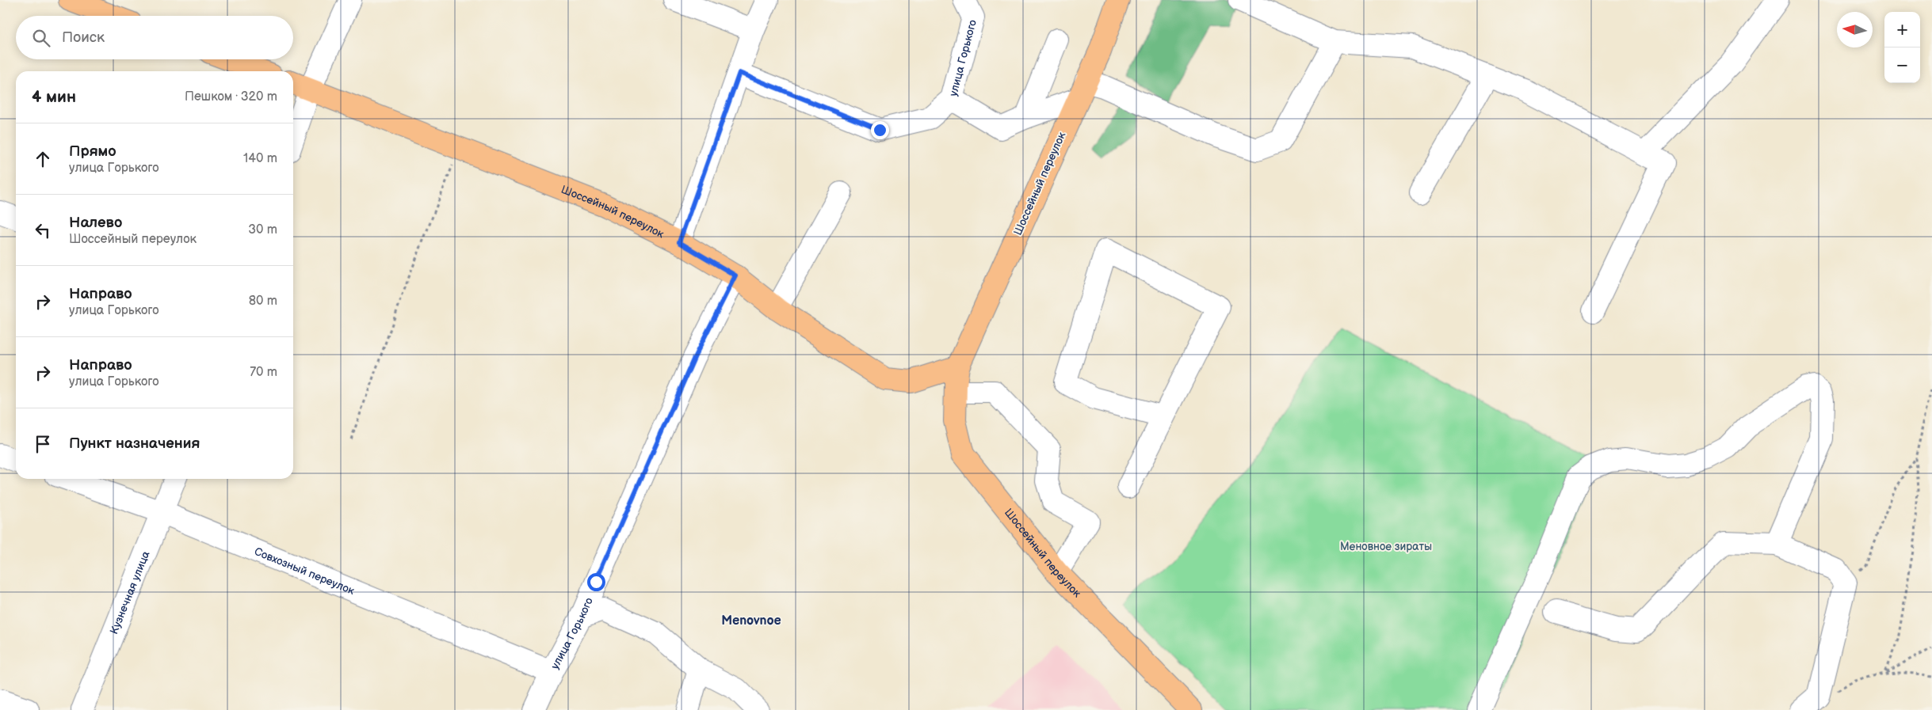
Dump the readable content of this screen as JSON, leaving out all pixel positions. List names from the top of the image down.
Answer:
{
  "streets": {
    "main road": ["Шоссейный переулок"],
    "street": ["улица Горького", "Совхозный переулок", "Кузнечная улица"]
  },
  "crossings": [
    ["улица Горького", "Шоссейный переулок"],
    ["улица Горького", "Совхозный переулок"],
    ["Совхозный переулок", "Кузнечная улица"]
  ],
  "districts": ["Menovnoe"],
  "parks": ["Меновное зираты"],
  "north": "left",
  "page": {
    "map_buttons": ["+", "−"],
    "search": "Поиск",
    "heading": ["4 мин", "Пешком · 320 m"],
    "list": [
      ["Прямо", "улица Горького", "140 m"],
      ["Налево", "Шоссейный переулок", "30 m"],
      ["Направо", "улица Горького", "80 m"],
      ["Направо", "улица Горького", "70 m"],
      "Пункт назначения"
    ]
  }
}
